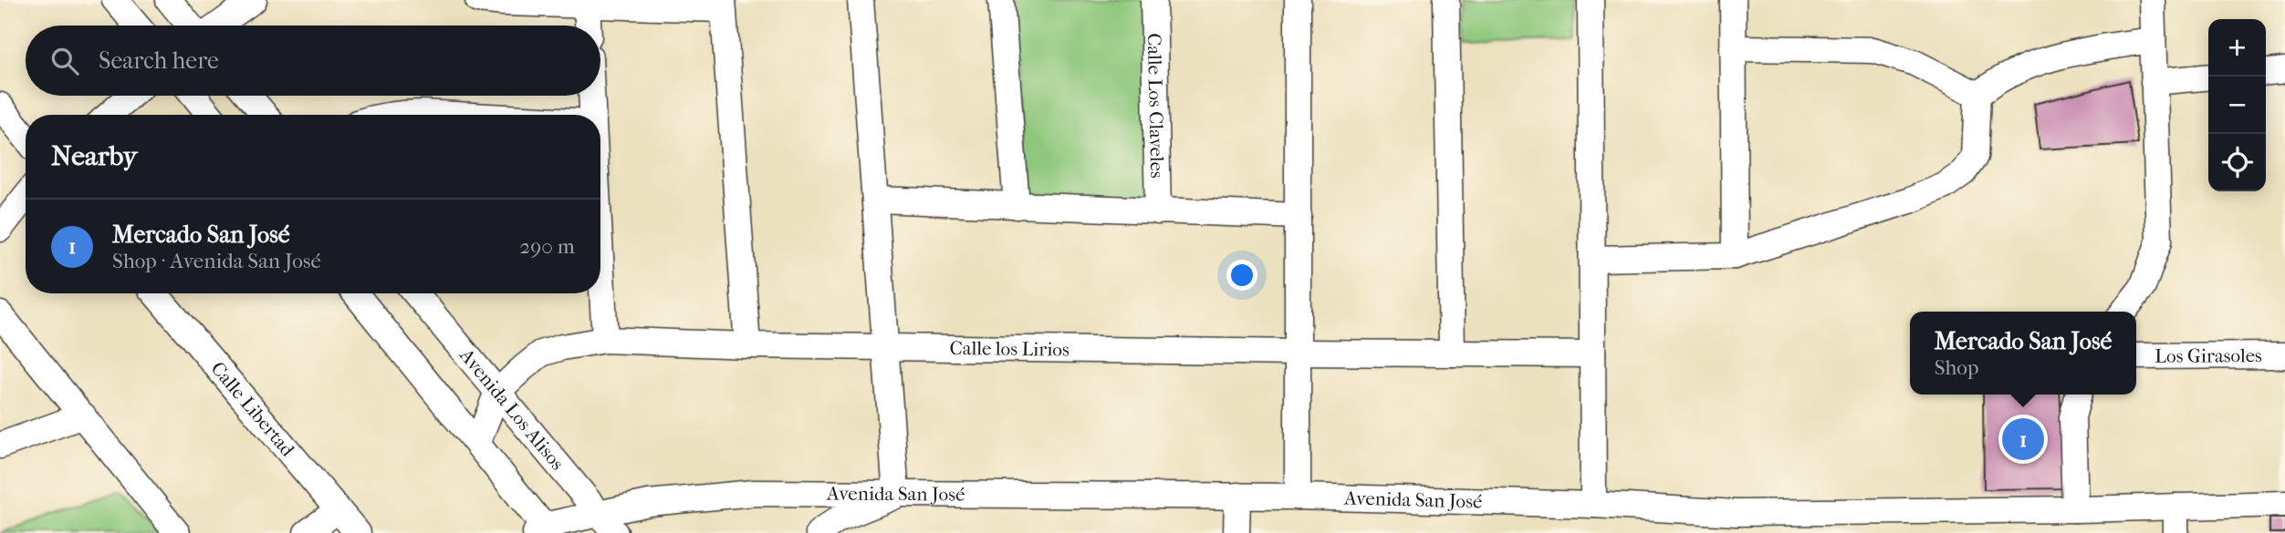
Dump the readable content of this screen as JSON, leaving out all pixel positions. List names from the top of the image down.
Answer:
{
  "streets": {
    "street": [
      "Calle Los Claveles",
      "Calle los Lirios",
      "Los Girasoles",
      "Avenida Los Alisos",
      "Calle Libertad",
      "Avenida San José"
    ]
  },
  "crossings": [
    ["Calle los Lirios", "Avenida Los Alisos"],
    ["Avenida Los Alisos", "Avenida San José"]
  ],
  "page": {
    "map_buttons": ["+", "−"],
    "search": "Search here",
    "heading": "Nearby",
    "list": [
      {
        "mark": "1",
        "name": "Mercado San José",
        "note": "Shop · Avenida San José",
        "value": "290 m"
      }
    ],
    "popup": ["Mercado San José", "Shop"],
    "pins": "1"
  }
}
